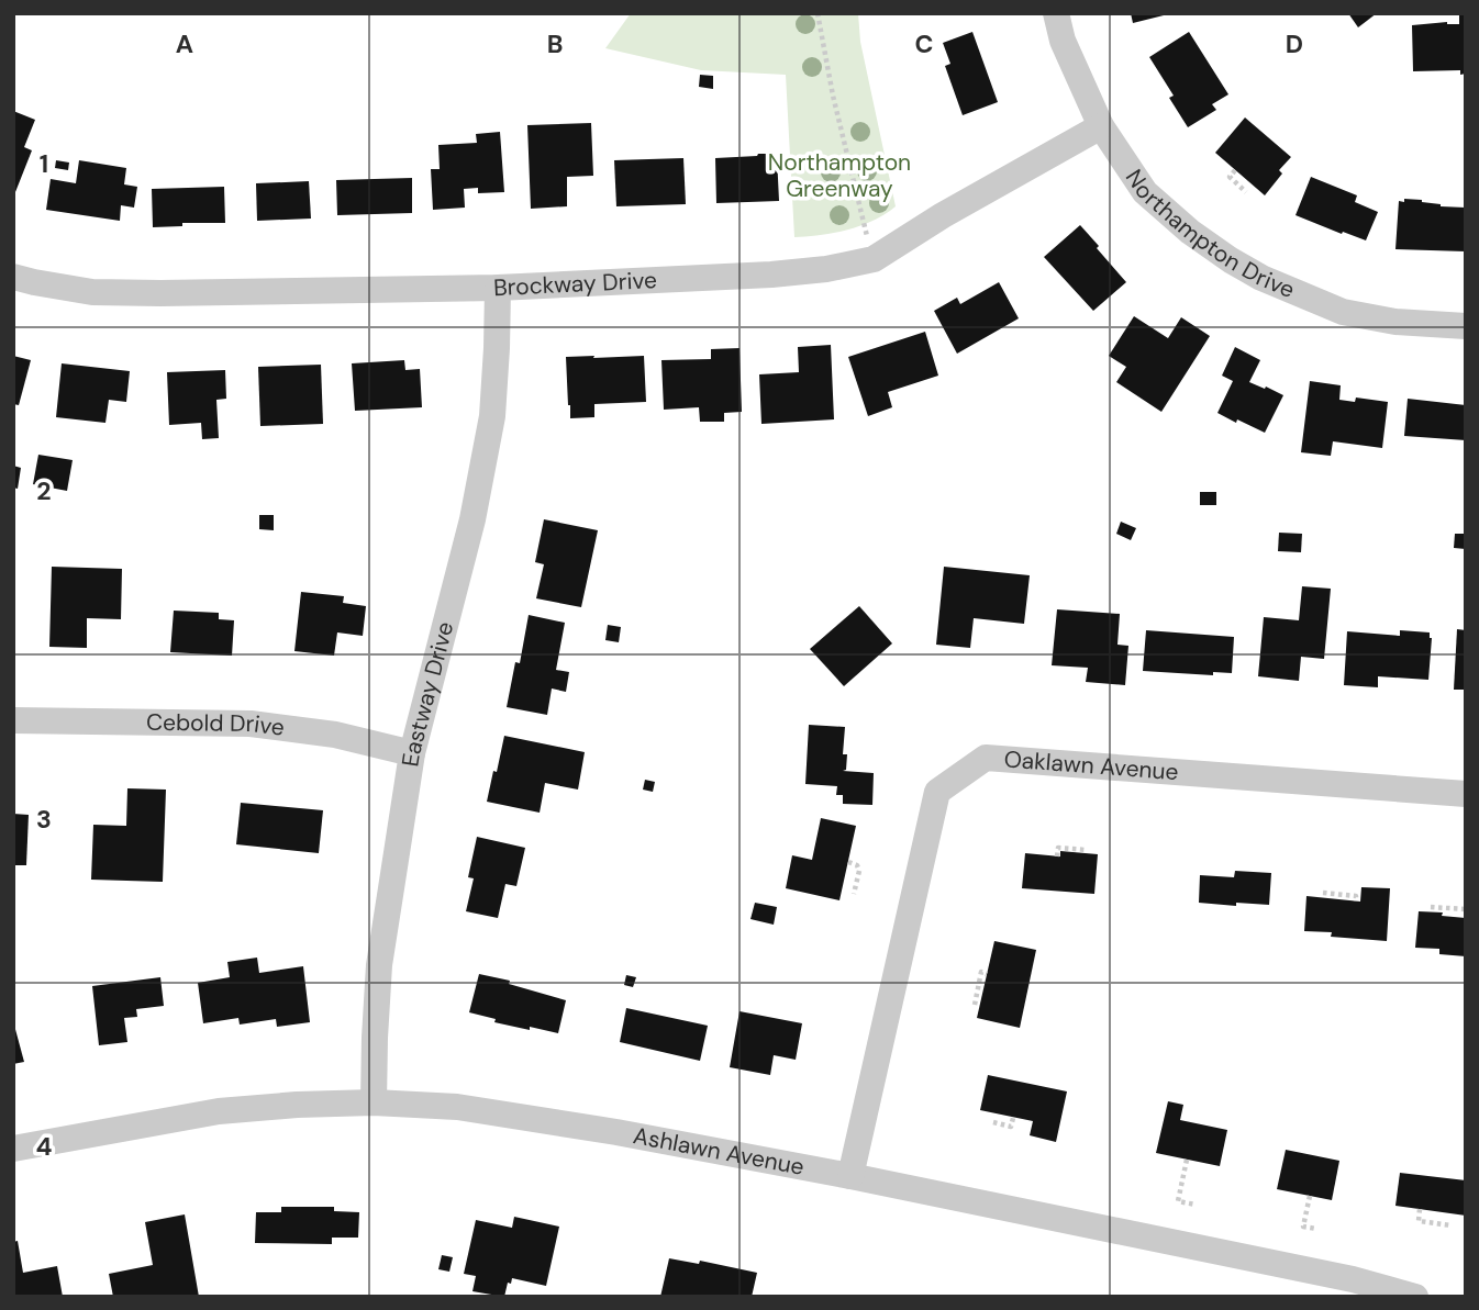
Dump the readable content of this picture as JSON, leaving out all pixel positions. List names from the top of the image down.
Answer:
{
  "streets": {
    "street": [
      "Northampton Drive",
      "Brockway Drive",
      "Eastway Drive",
      "Cebold Drive",
      "Oaklawn Avenue",
      "Ashlawn Avenue"
    ]
  },
  "crossings": [
    ["Northampton Drive", "Brockway Drive"],
    ["Brockway Drive", "Eastway Drive"],
    ["Eastway Drive", "Cebold Drive"],
    ["Eastway Drive", "Ashlawn Avenue"],
    ["Oaklawn Avenue", "Ashlawn Avenue"]
  ],
  "parks": ["Northampton Greenway"],
  "grid": {
    "columns": [
      "A",
      "B",
      "C",
      "D"
    ],
    "rows": [
      "1",
      "2",
      "3",
      "4"
    ]
  }
}
